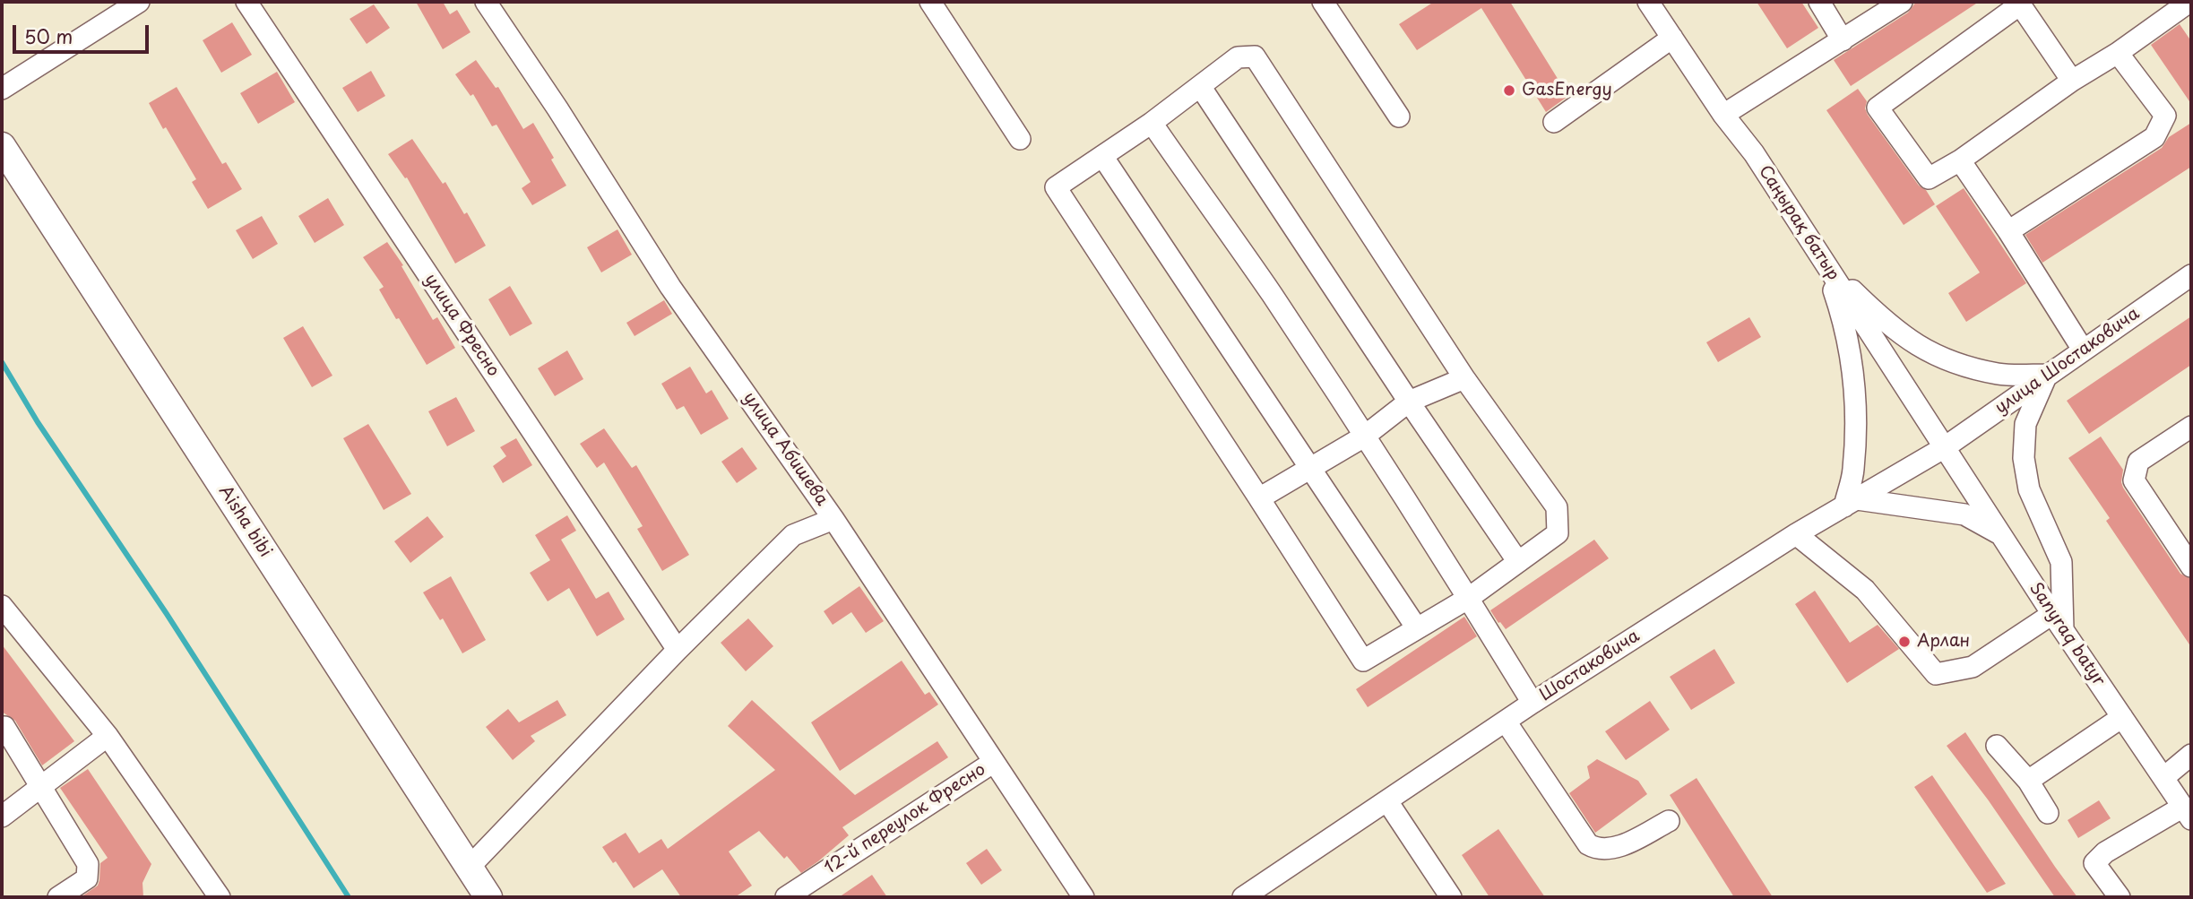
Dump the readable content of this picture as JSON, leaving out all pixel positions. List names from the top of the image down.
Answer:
{
  "streets": {
    "main road": ["Aisha bibi"],
    "street": [
      "Саңырақ батыр",
      "улица Фресно",
      "улица Шостаковича",
      "улица Абишева",
      "Sanyraq batyr",
      "Шостаковича",
      "12-й переулок Фресно"
    ]
  },
  "crossings": [
    ["Саңырақ батыр", "улица Шостаковича"],
    ["Саңырақ батыр", "Sanyraq batyr"],
    ["Саңырақ батыр", "Шостаковича"],
    ["улица Шостаковича", "Sanyraq batyr"],
    ["улица Шостаковича", "Шостаковича"],
    ["улица Абишева", "12-й переулок Фресно"],
    ["Sanyraq batyr", "Шостаковича"]
  ],
  "places": ["GasEnergy", "Арлан"],
  "scale_bar": "50 m"
}
